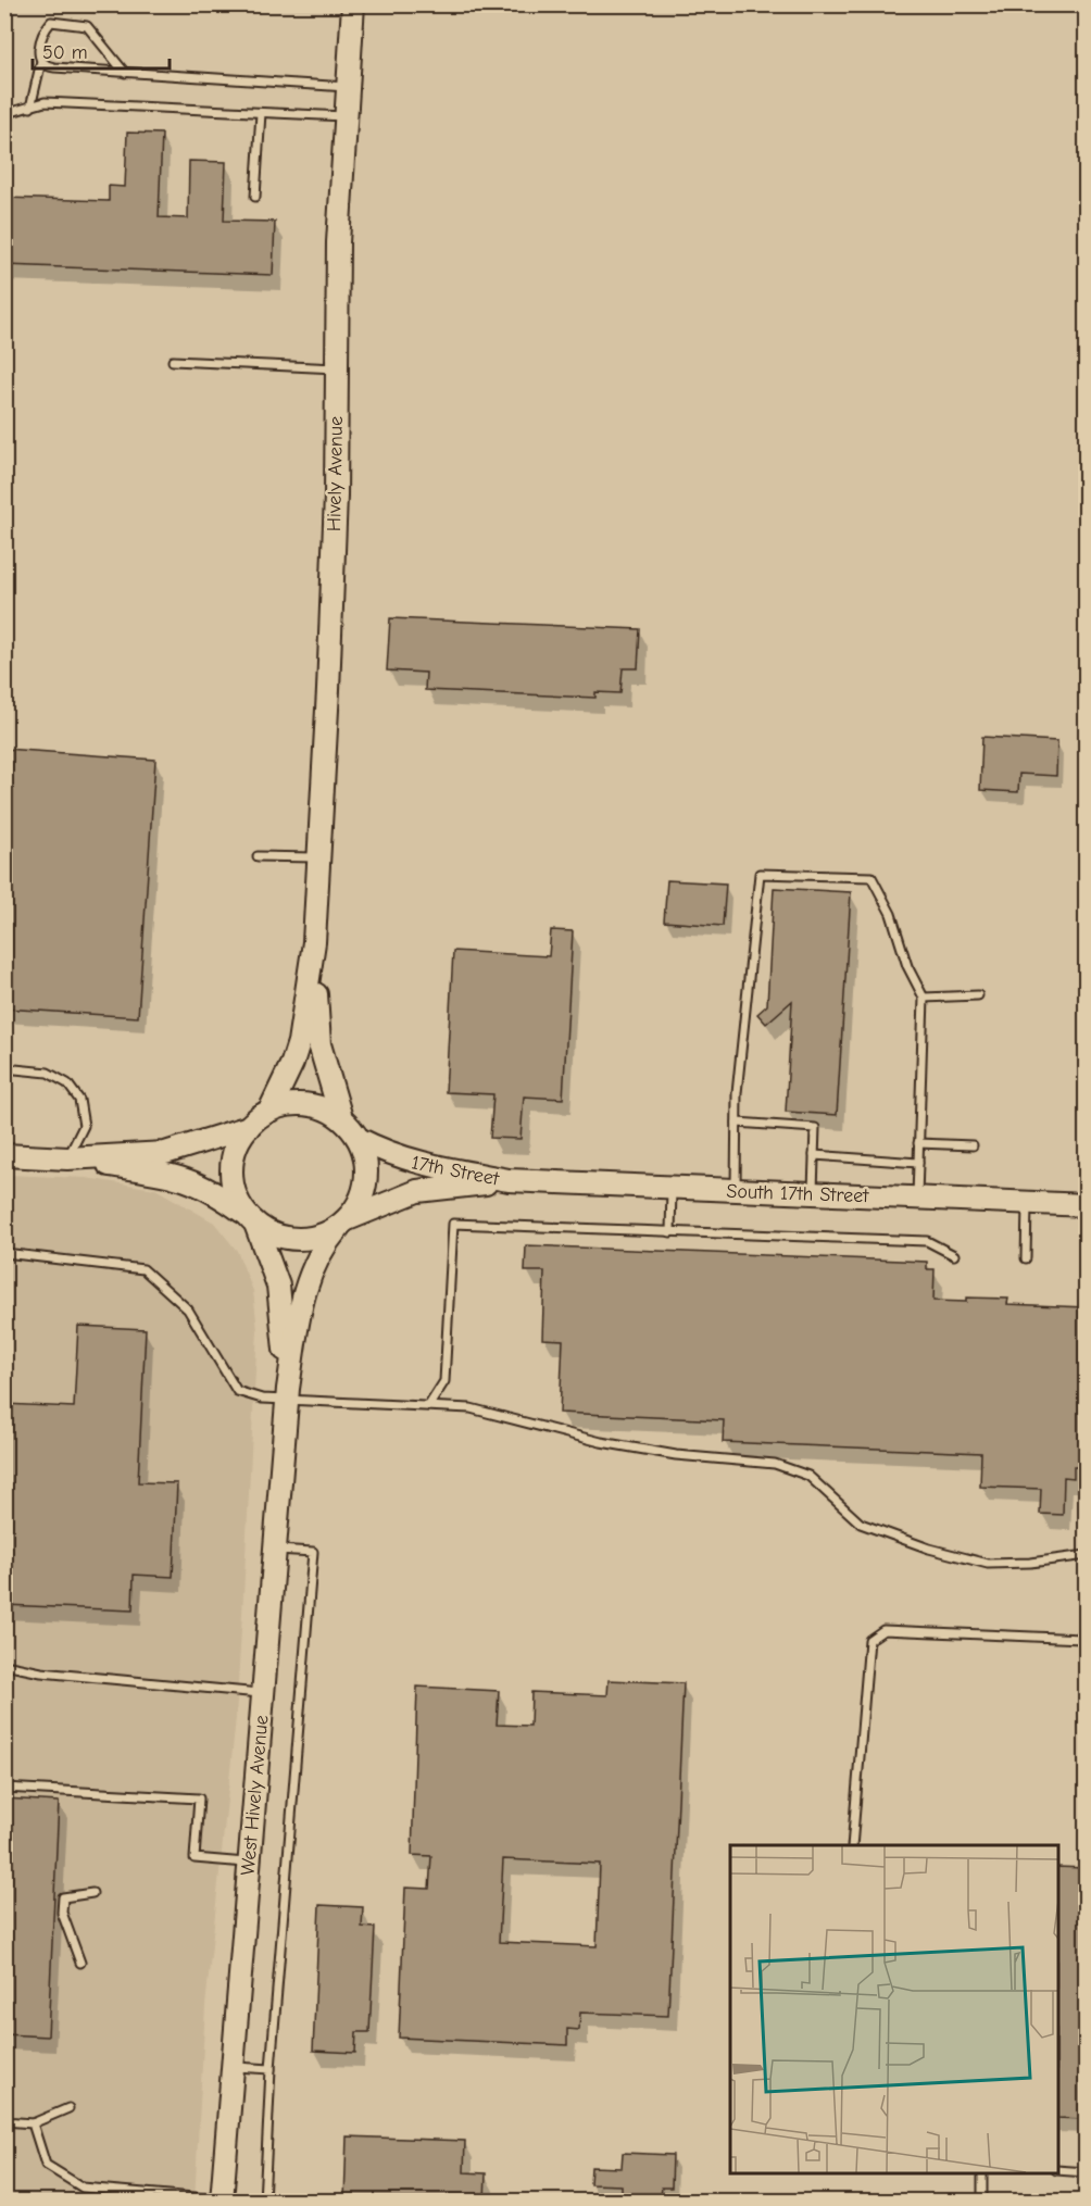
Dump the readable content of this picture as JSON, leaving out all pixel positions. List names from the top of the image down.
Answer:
{
  "streets": {
    "street": [
      "Hively Avenue",
      "17th Street",
      "South 17th Street",
      "West Hively Avenue"
    ]
  },
  "crossings": [
    ["Hively Avenue", "17th Street"],
    ["17th Street", "South 17th Street"]
  ],
  "scale_bar": "50 m"
}
